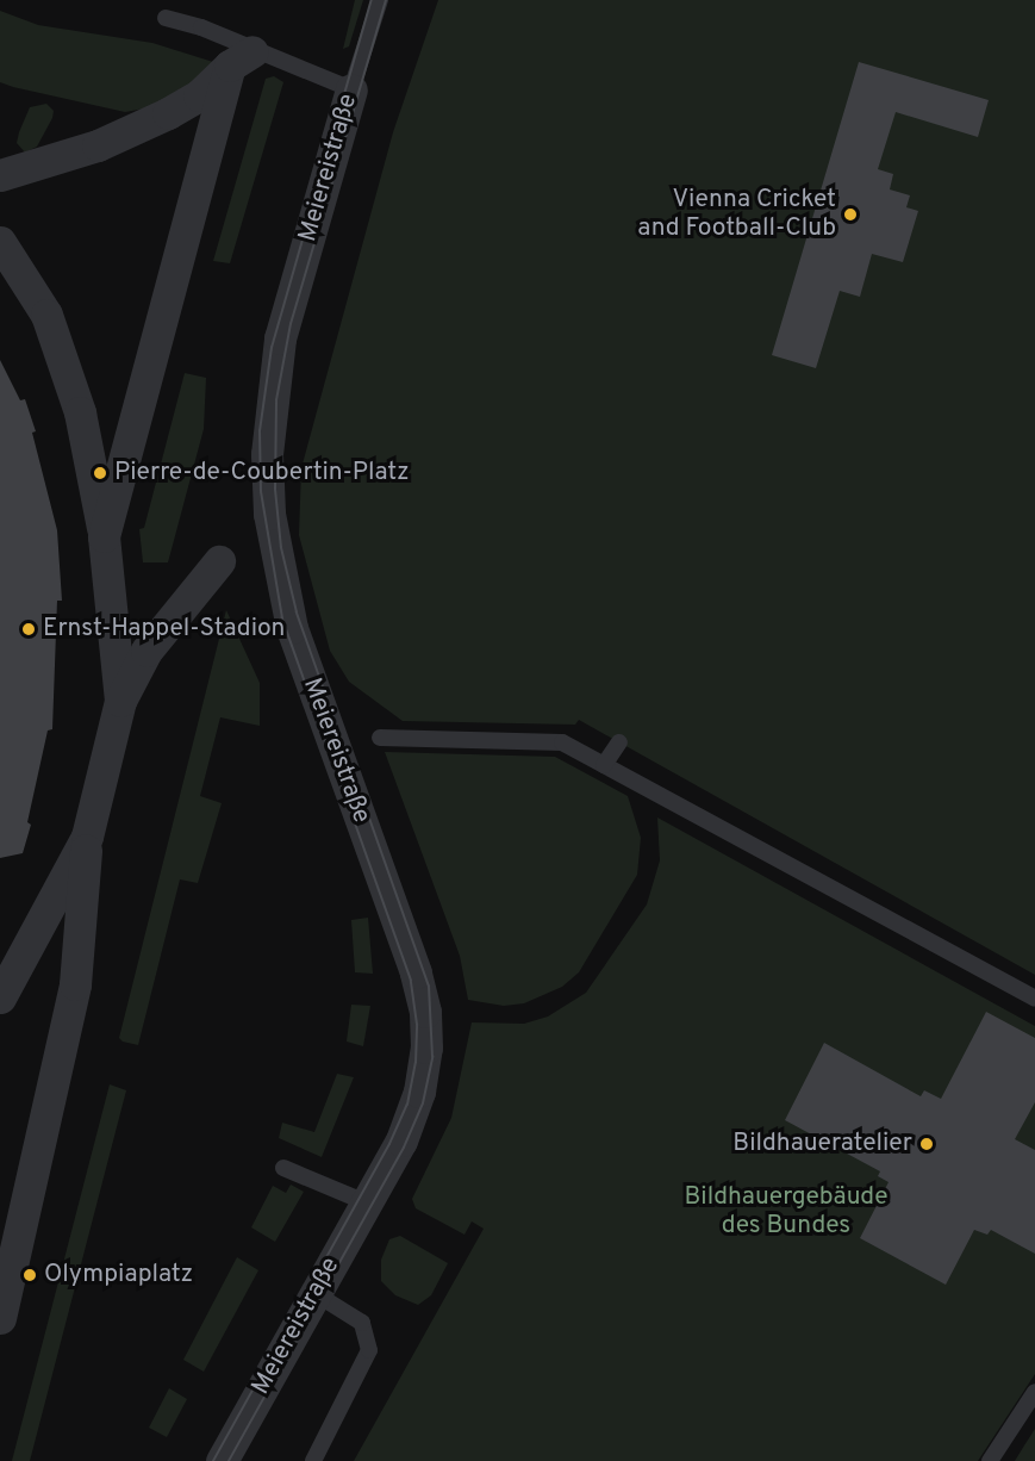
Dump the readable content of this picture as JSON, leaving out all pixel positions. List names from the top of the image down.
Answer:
{
  "streets": {
    "street": ["Meiereistraße"]
  },
  "parks": ["Bildhauergebäude des Bundes"],
  "places": [
    "Vienna Cricket and Football-Club",
    "Pierre-de-Coubertin-Platz",
    "Ernst-Happel-Stadion",
    "Bildhaueratelier",
    "Olympiaplatz"
  ]
}
